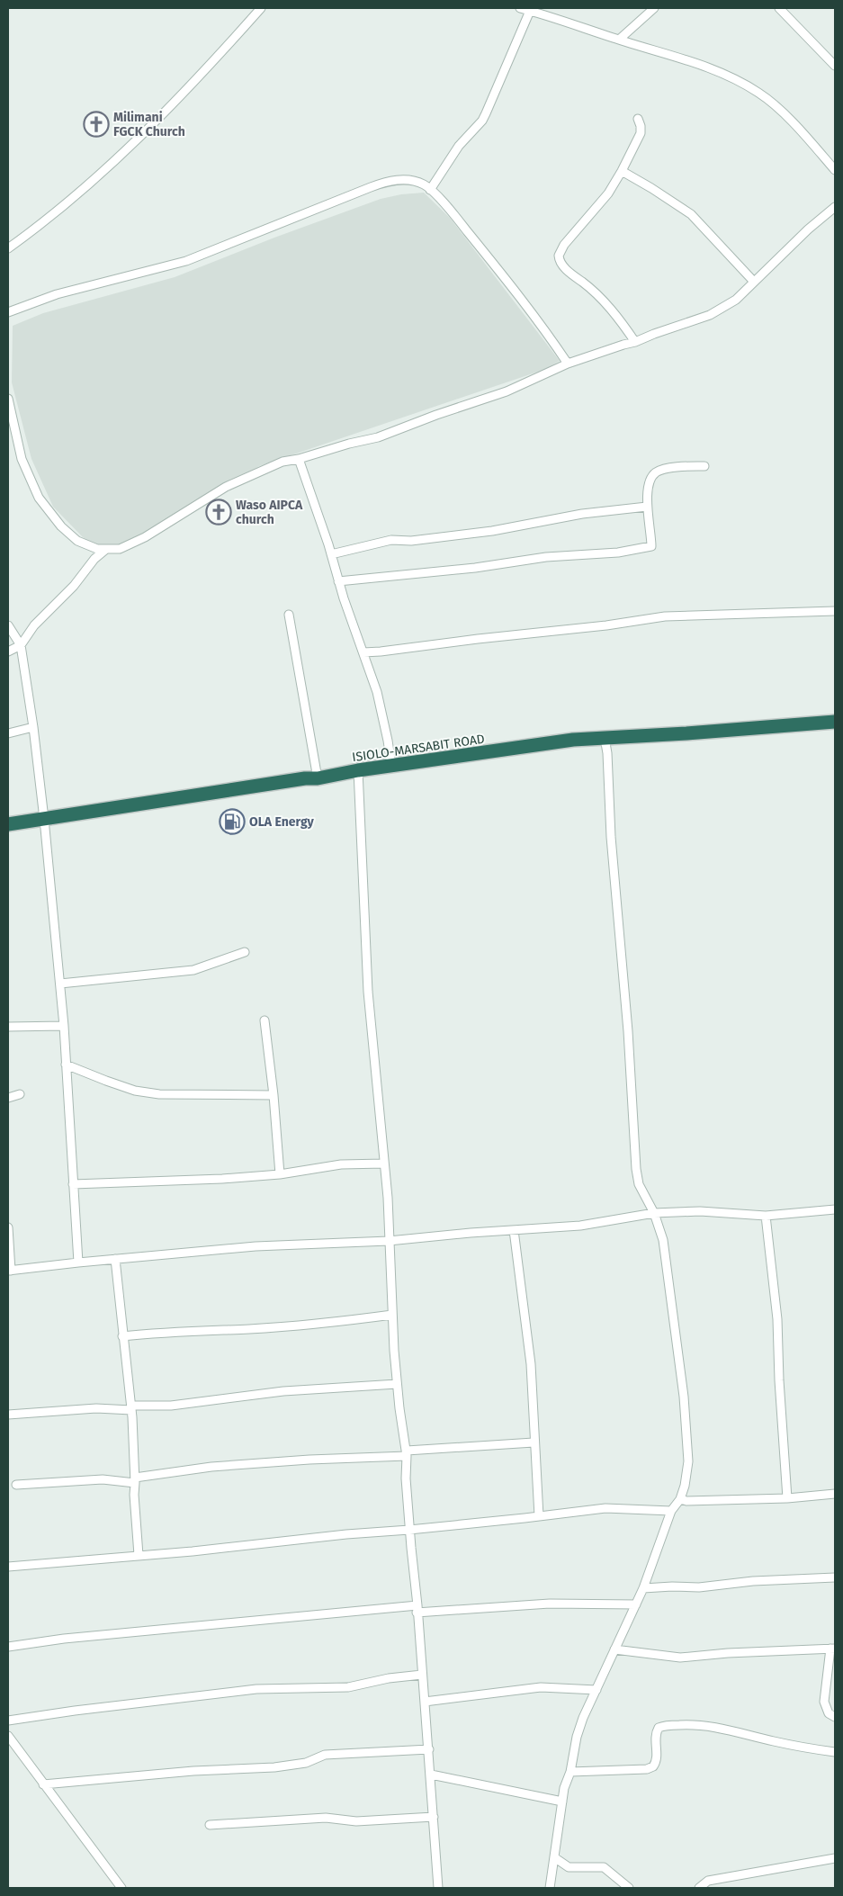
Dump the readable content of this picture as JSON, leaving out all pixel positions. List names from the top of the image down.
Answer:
{
  "streets": {
    "highway": ["ISIOLO-MARSABIT ROAD"]
  },
  "places": {
    "church": ["Milimani FGCK Church", "Waso AIPCA church"],
    "fuel station": ["OLA Energy"]
  }
}
